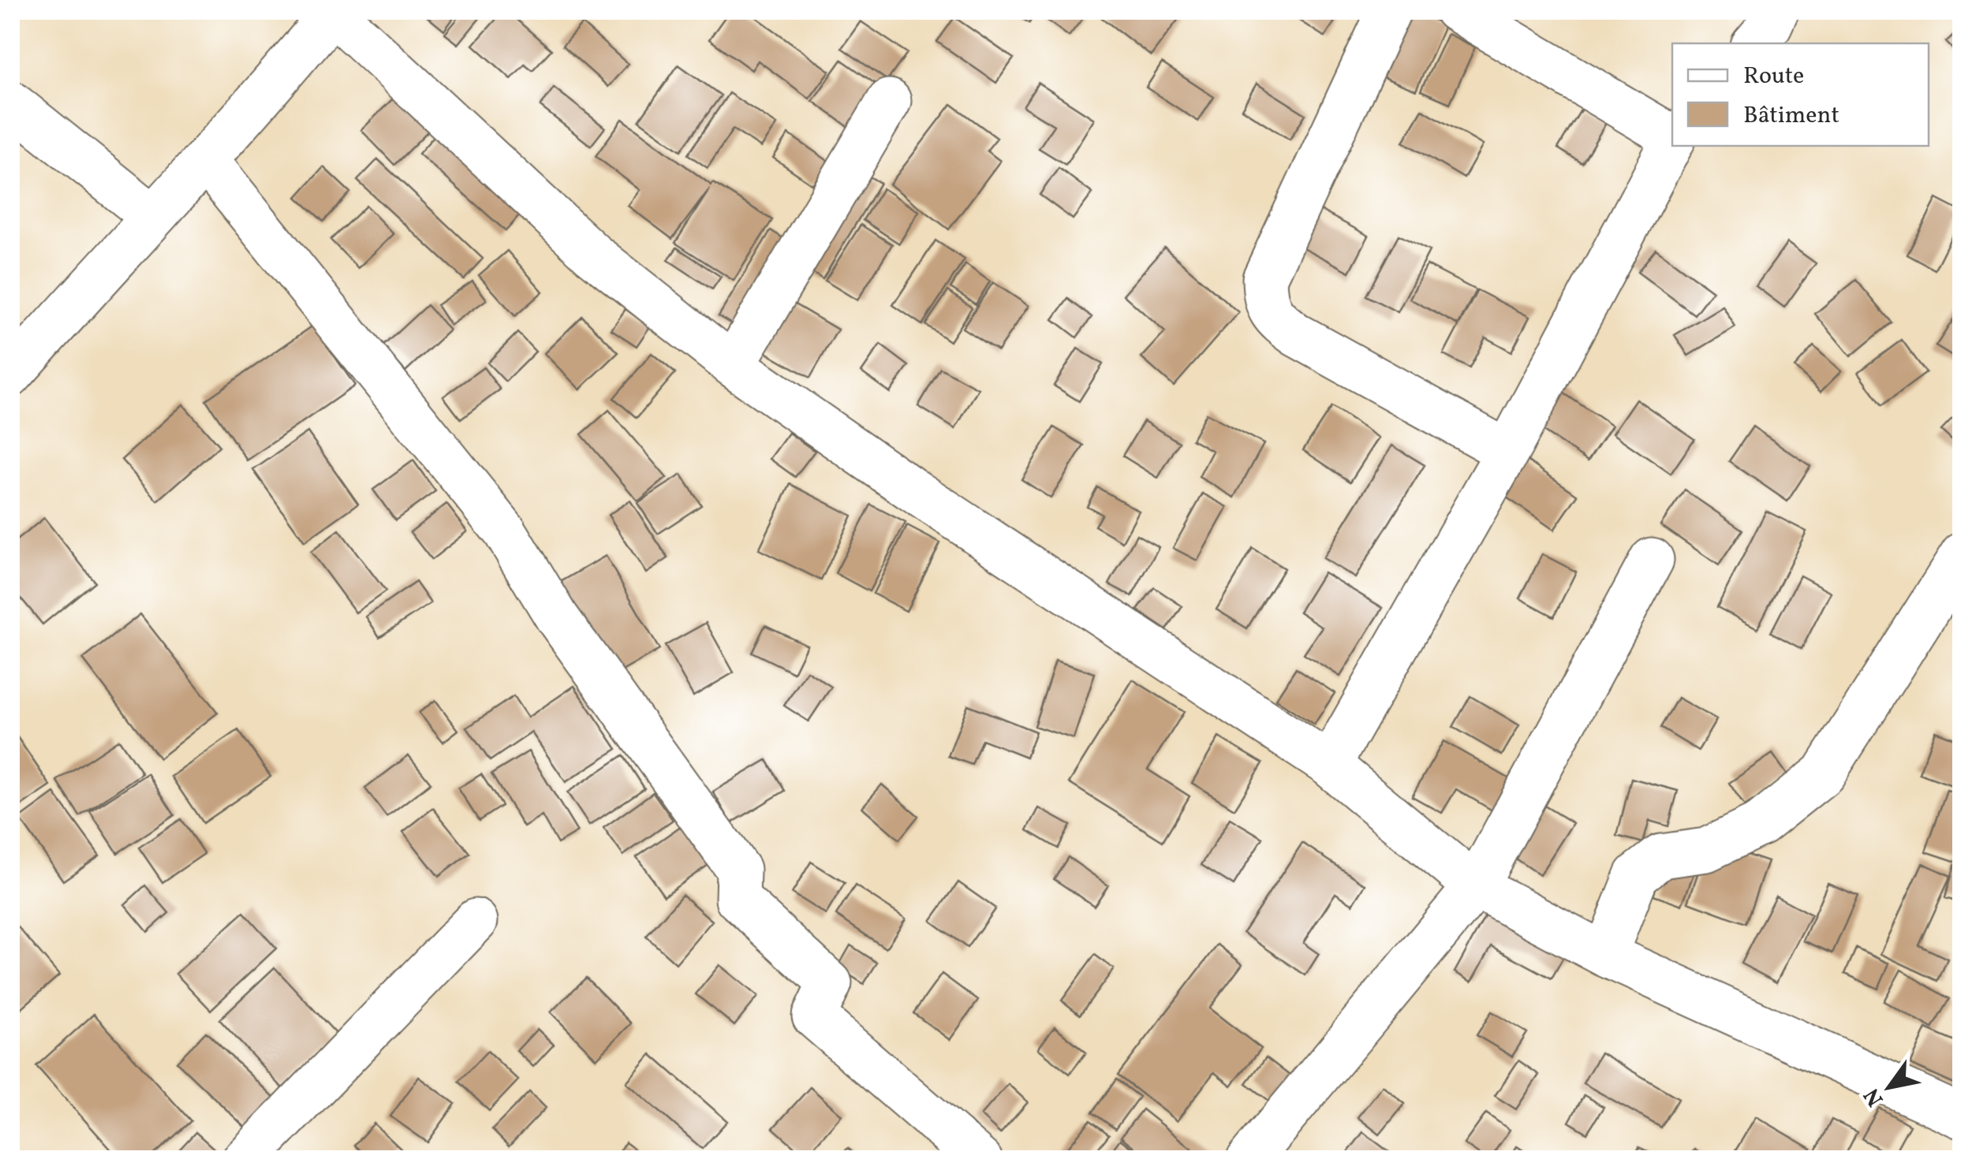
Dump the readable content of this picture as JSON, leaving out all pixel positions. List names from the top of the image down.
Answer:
{
  "legend": ["Route", "Bâtiment"],
  "north": "bottom left"
}
